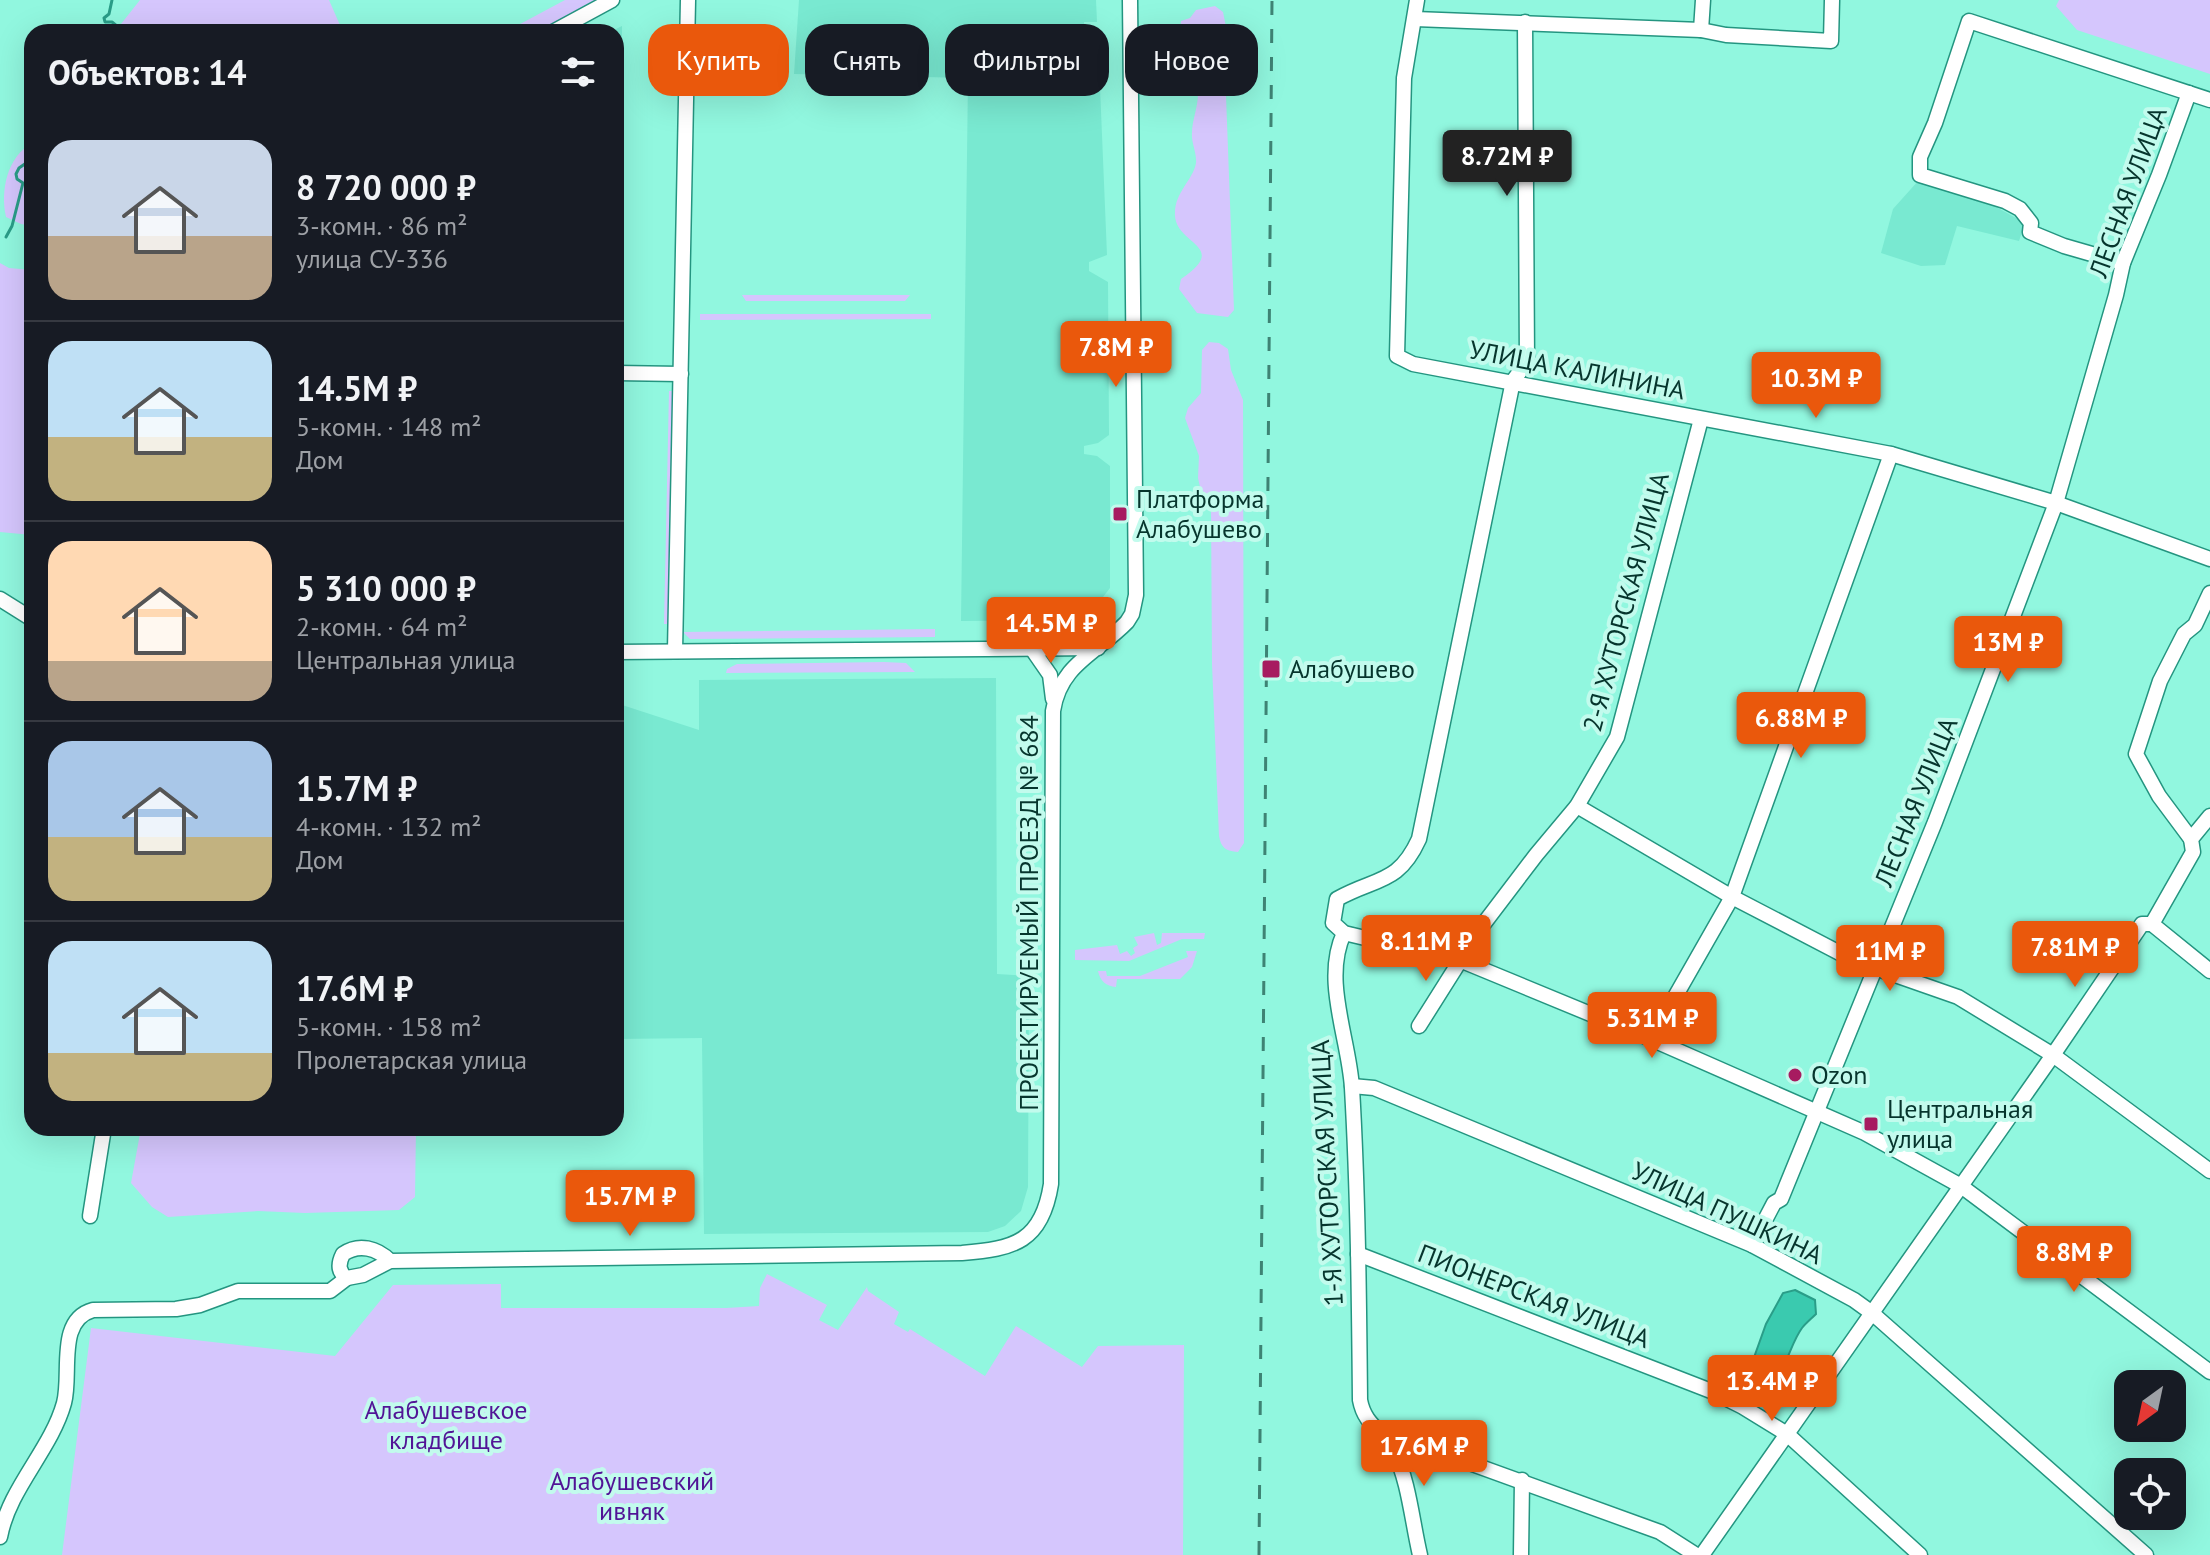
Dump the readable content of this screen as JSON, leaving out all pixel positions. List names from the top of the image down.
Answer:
{
  "streets": {
    "street": [
      "ЛЕСНАЯ УЛИЦА",
      "УЛИЦА КАЛИНИНА",
      "2-Я ХУТОРСКАЯ УЛИЦА",
      "ПРОЕКТИРУЕМЫЙ ПРОЕЗД № 684",
      "1-Я ХУТОРСКАЯ УЛИЦА",
      "УЛИЦА ПУШКИНА",
      "ПИОНЕРСКАЯ УЛИЦА"
    ]
  },
  "crossings": [
    ["ЛЕСНАЯ УЛИЦА", "УЛИЦА КАЛИНИНА"],
    ["ЛЕСНАЯ УЛИЦА", "УЛИЦА ПУШКИНА"],
    ["УЛИЦА КАЛИНИНА", "2-Я ХУТОРСКАЯ УЛИЦА"],
    ["УЛИЦА КАЛИНИНА", "1-Я ХУТОРСКАЯ УЛИЦА"],
    ["1-Я ХУТОРСКАЯ УЛИЦА", "УЛИЦА ПУШКИНА"],
    ["1-Я ХУТОРСКАЯ УЛИЦА", "ПИОНЕРСКАЯ УЛИЦА"]
  ],
  "parks": ["Алабушевское кладбище", "Алабушевский ивняк"],
  "places": {
    "transit": ["Платформа Алабушево", "Алабушево", "Центральная улица"],
    "other": ["Ozon"]
  },
  "north": "bottom left",
  "page": {
    "chip": [
      "Купить",
      "Снять",
      "Фильтры",
      "Новое"
    ],
    "heading": "Объектов: 14",
    "list": [
      {
        "name": "8 720 000 ₽",
        "note": "3-комн. · 86 m² · улица СУ-336"
      },
      {
        "name": "14.5M ₽",
        "note": "5-комн. · 148 m² · Дом"
      },
      {
        "name": "5 310 000 ₽",
        "note": "2-комн. · 64 m² · Центральная улица"
      },
      {
        "name": "15.7M ₽",
        "note": "4-комн. · 132 m² · Дом"
      },
      {
        "name": "17.6M ₽",
        "note": "5-комн. · 158 m² · Пролетарская улица"
      }
    ],
    "price": [
      "8.72M ₽",
      "7.8M ₽",
      "10.3M ₽",
      "14.5M ₽",
      "13M ₽",
      "6.88M ₽",
      "8.11M ₽",
      "7.81M ₽",
      "11M ₽",
      "5.31M ₽",
      "15.7M ₽",
      "8.8M ₽",
      "13.4M ₽",
      "17.6M ₽"
    ]
  }
}
